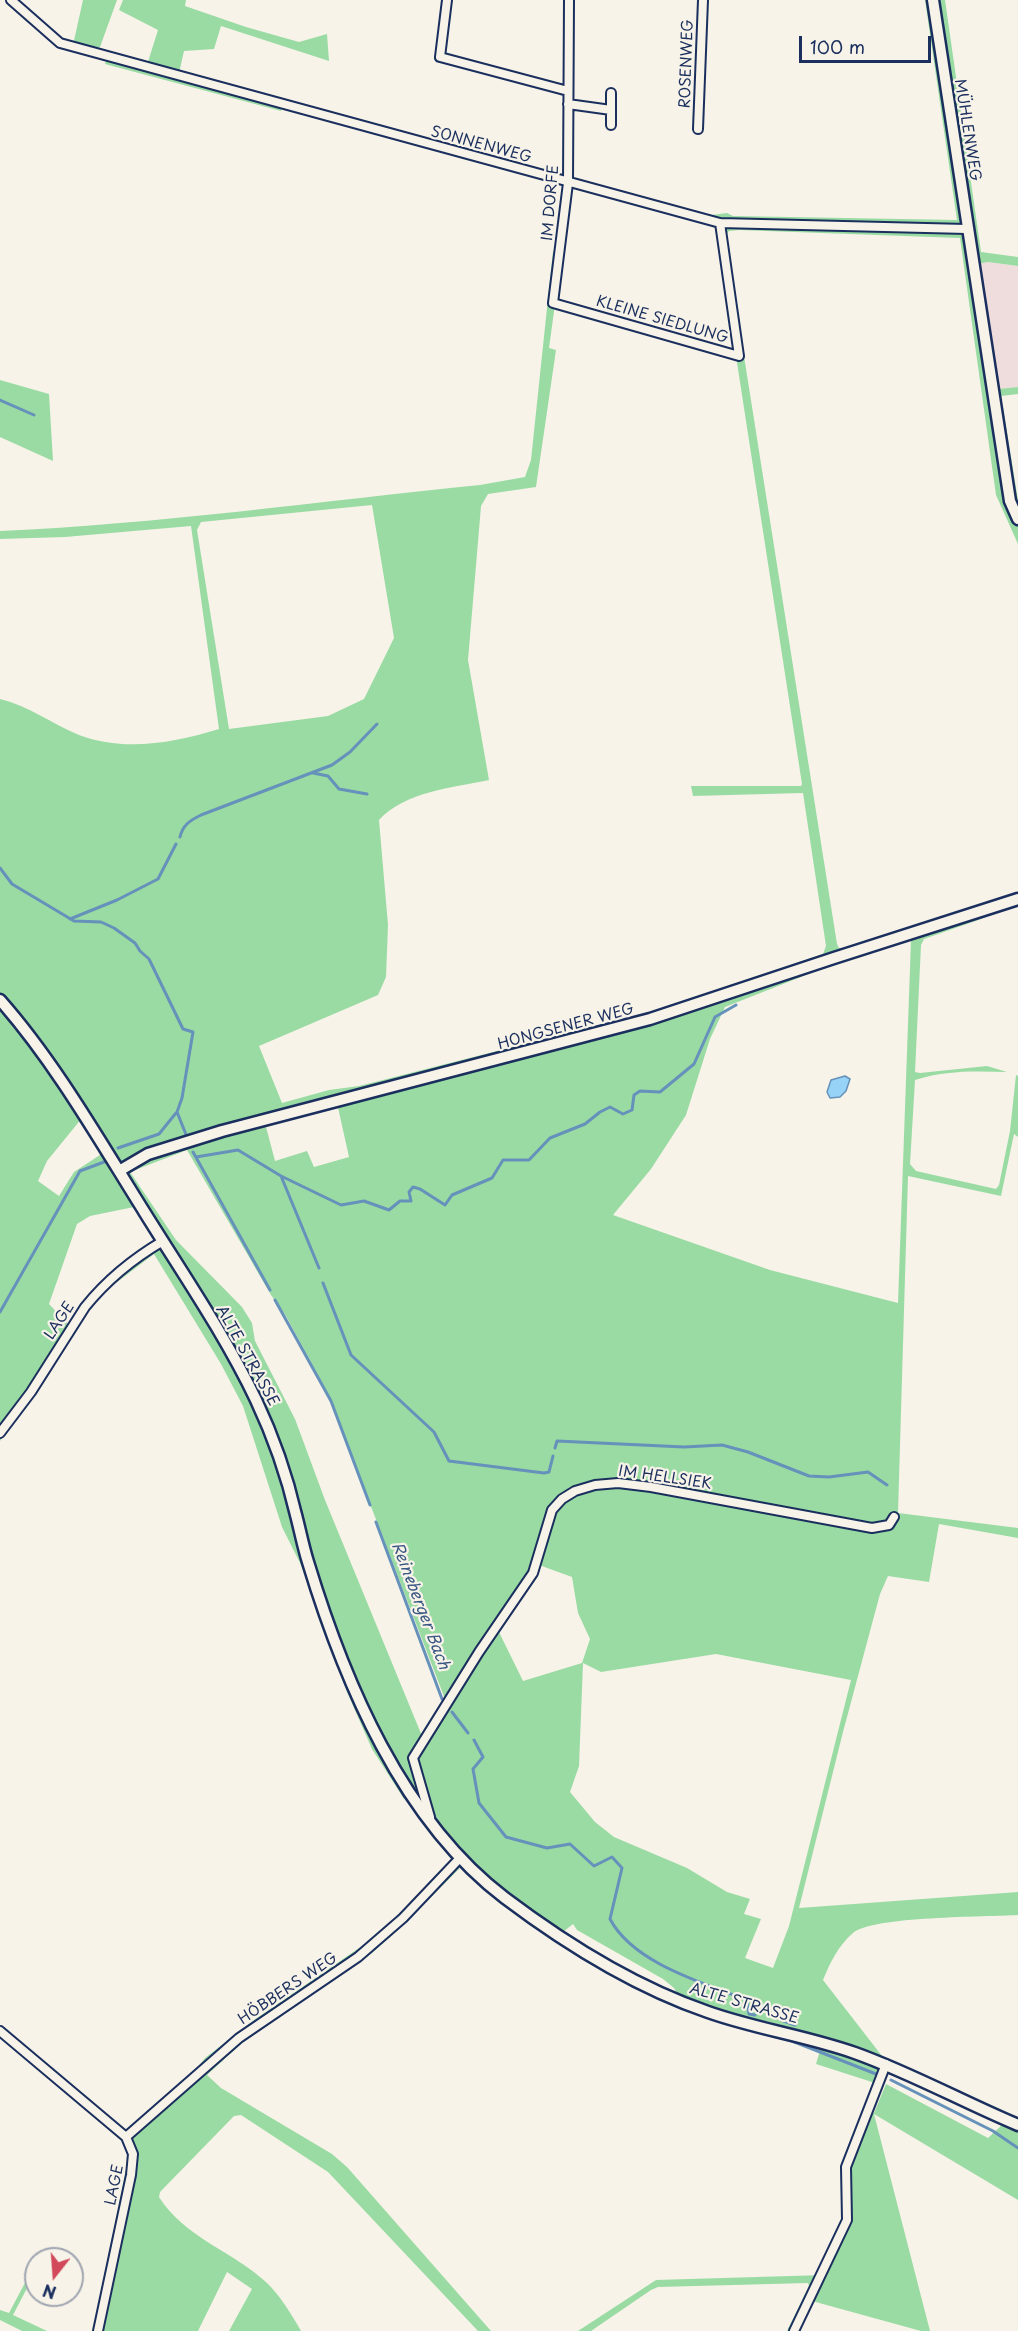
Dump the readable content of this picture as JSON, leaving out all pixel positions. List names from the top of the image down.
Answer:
{
  "streets": {
    "main road": ["MÜHLENWEG", "HONGSENER WEG", "ALTE STRASSE"],
    "street": [
      "ROSENWEG",
      "SONNENWEG",
      "IM DORFE",
      "KLEINE SIEDLUNG",
      "LAGE",
      "IM HELLSIEK",
      "HÖBBERS WEG"
    ]
  },
  "crossings": [
    ["MÜHLENWEG", "SONNENWEG"],
    ["SONNENWEG", "IM DORFE"],
    ["SONNENWEG", "KLEINE SIEDLUNG"],
    ["IM DORFE", "KLEINE SIEDLUNG"],
    ["HONGSENER WEG", "ALTE STRASSE"],
    ["LAGE", "ALTE STRASSE"],
    ["LAGE", "HÖBBERS WEG"],
    ["ALTE STRASSE", "IM HELLSIEK"],
    ["ALTE STRASSE", "HÖBBERS WEG"]
  ],
  "water": ["Reineberger Bach"],
  "scale_bar": "100 m",
  "north": "bottom"
}
